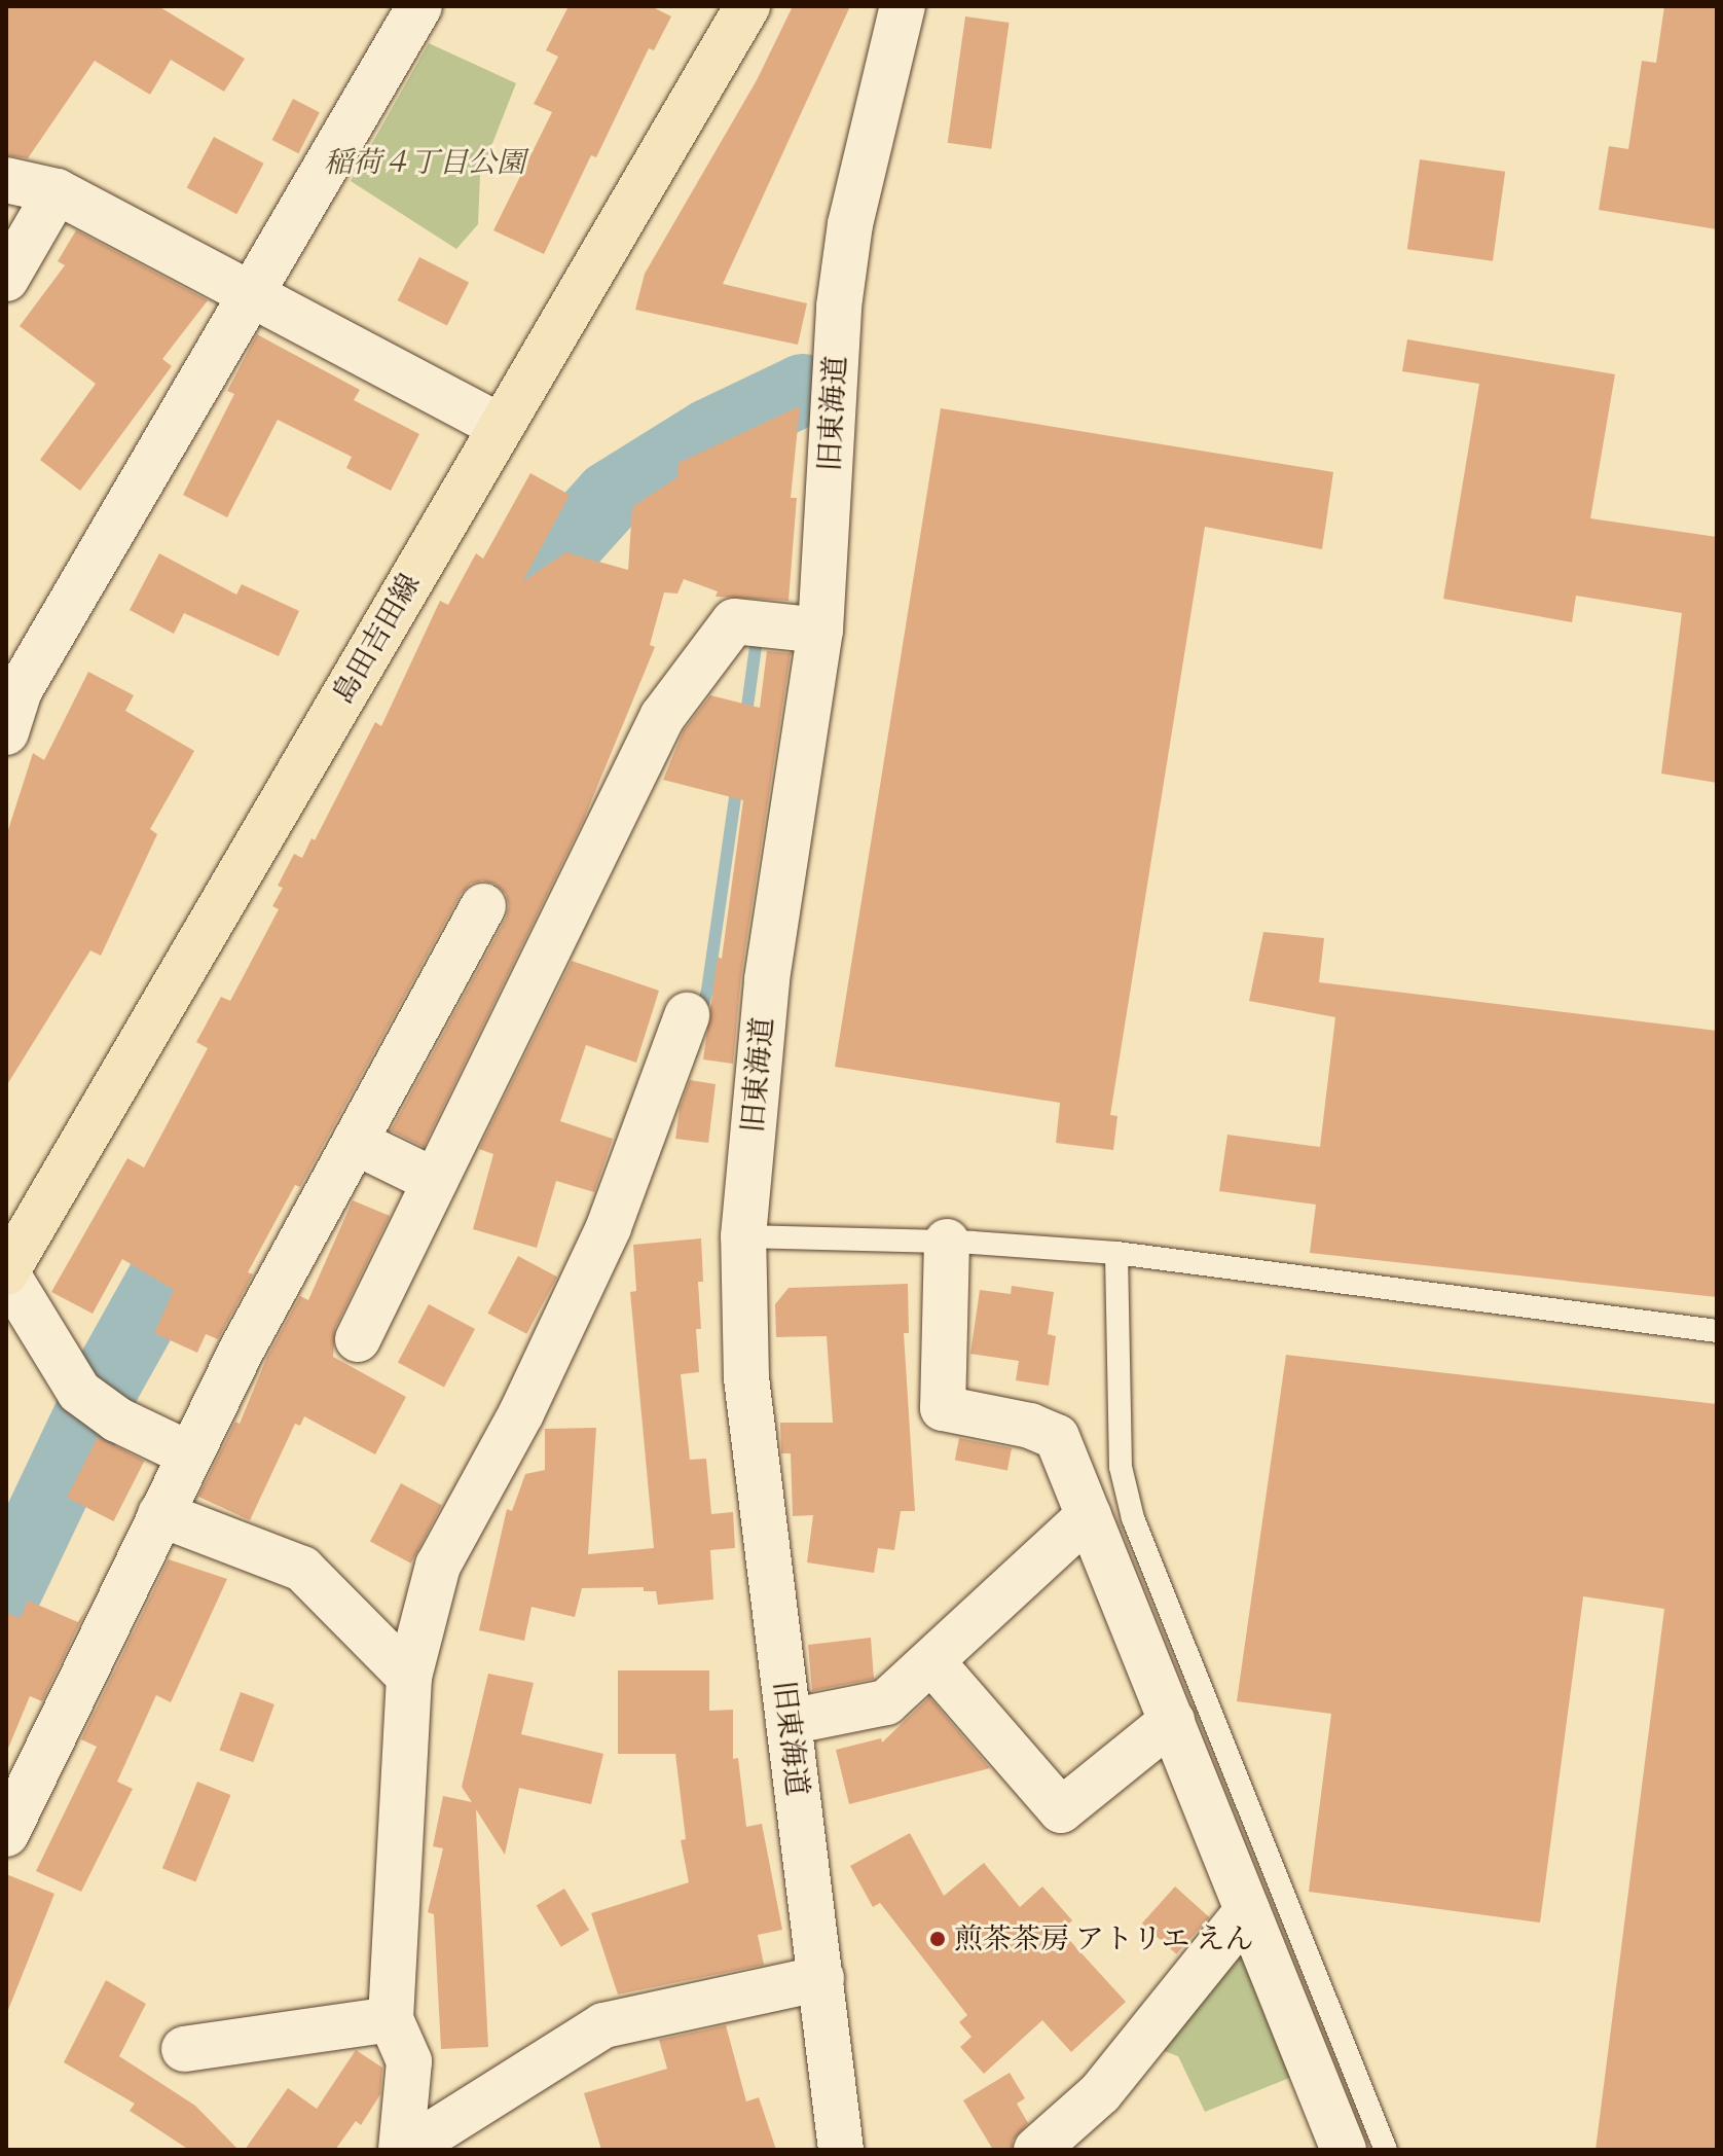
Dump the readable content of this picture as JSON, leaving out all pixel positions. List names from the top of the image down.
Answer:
{
  "streets": {
    "main road": ["島田吉田線"],
    "street": ["旧東海道"]
  },
  "parks": ["稲荷４丁目公園"],
  "places": ["煎茶茶房 アトリエ えん"]
}
